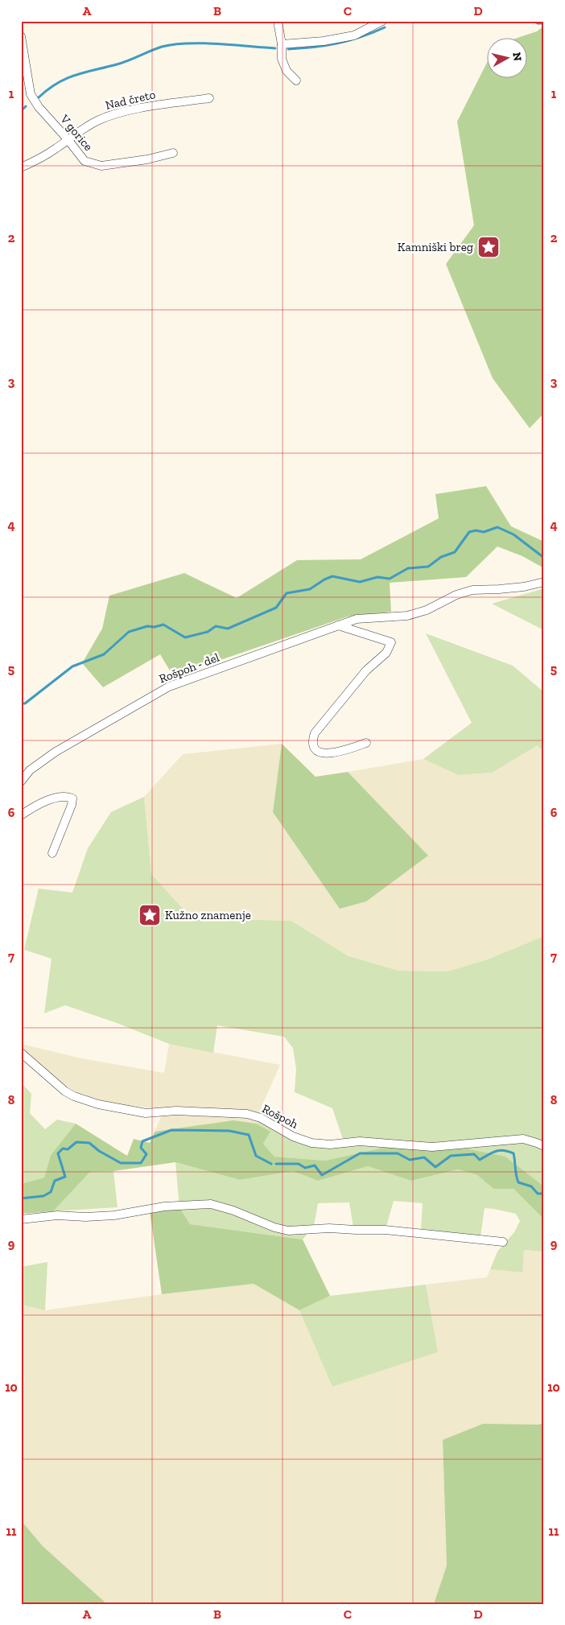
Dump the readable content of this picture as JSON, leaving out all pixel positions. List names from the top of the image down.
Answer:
{
  "streets": {
    "street": [
      "Nad čreto",
      "V gorice",
      "Rošpoh - del",
      "Rošpoh"
    ]
  },
  "crossings": [
    ["Nad čreto", "V gorice"]
  ],
  "places": {
    "place": ["Kamniški breg", "Kužno znamenje"]
  },
  "north": "right",
  "grid": {
    "columns": [
      "A",
      "B",
      "C",
      "D"
    ],
    "rows": [
      "1",
      "2",
      "3",
      "4",
      "5",
      "6",
      "7",
      "8",
      "9",
      "10",
      "11"
    ]
  }
}
